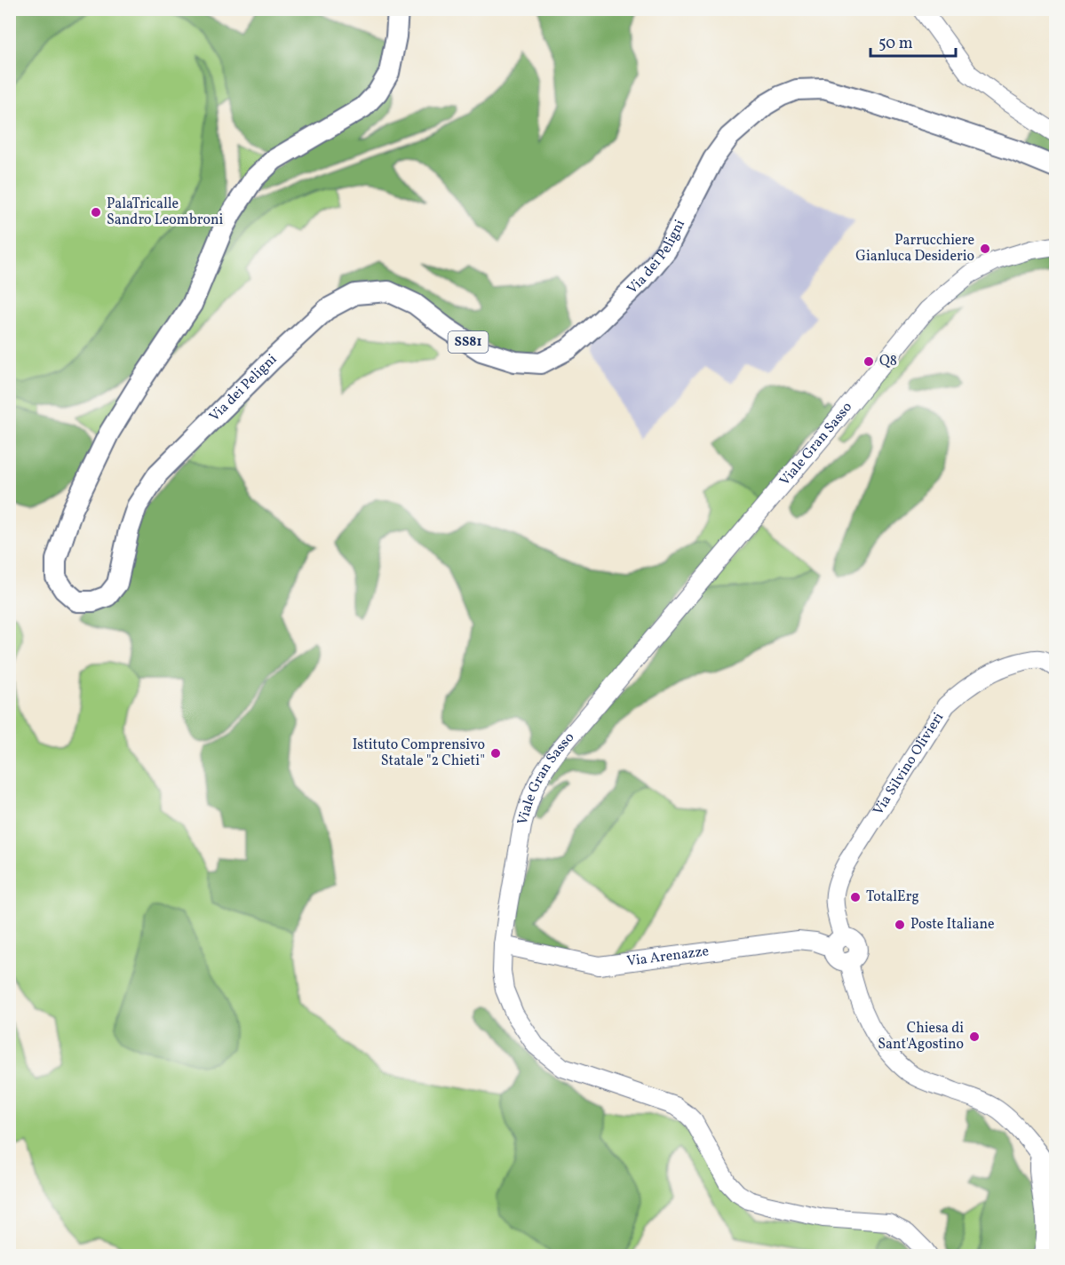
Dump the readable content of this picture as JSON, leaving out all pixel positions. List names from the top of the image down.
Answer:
{
  "streets": {
    "main road": [
      "Via dei Peligni",
      "SS81",
      "Viale Gran Sasso",
      "Via Silvino Olivieri",
      "Via Arenazze"
    ]
  },
  "crossings": [
    ["Viale Gran Sasso", "Via Arenazze"],
    ["Via Silvino Olivieri", "Via Arenazze"]
  ],
  "places": [
    "PalaTricalle Sandro Leombroni",
    "Parrucchiere Gianluca Desiderio",
    "Q8",
    "Istituto Comprensivo Statale \"2 Chieti\"",
    "TotalErg",
    "Poste Italiane",
    "Chiesa di Sant'Agostino"
  ],
  "scale_bar": "50 m"
}
